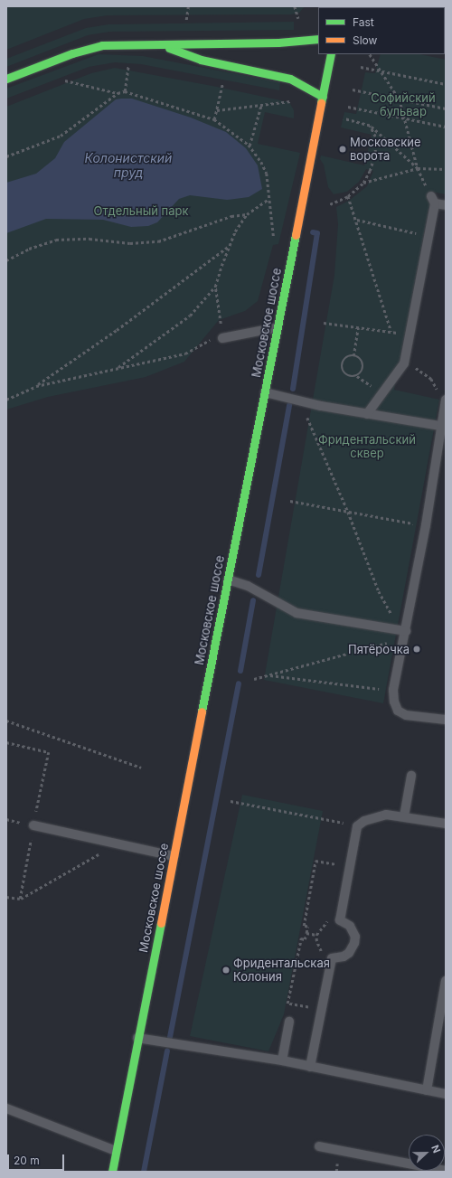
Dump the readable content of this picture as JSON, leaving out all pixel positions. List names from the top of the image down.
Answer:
{
  "streets": {
    "main road": ["Московское шоссе"]
  },
  "water": ["Колонистский пруд"],
  "parks": ["Софийский бульвар", "Отдельный парк", "Фридентальский сквер"],
  "places": ["Московские ворота", "Пятёрочка", "Фридентальская Колония"],
  "legend": ["Fast", "Slow"],
  "scale_bar": "20 m",
  "north": "right"
}
